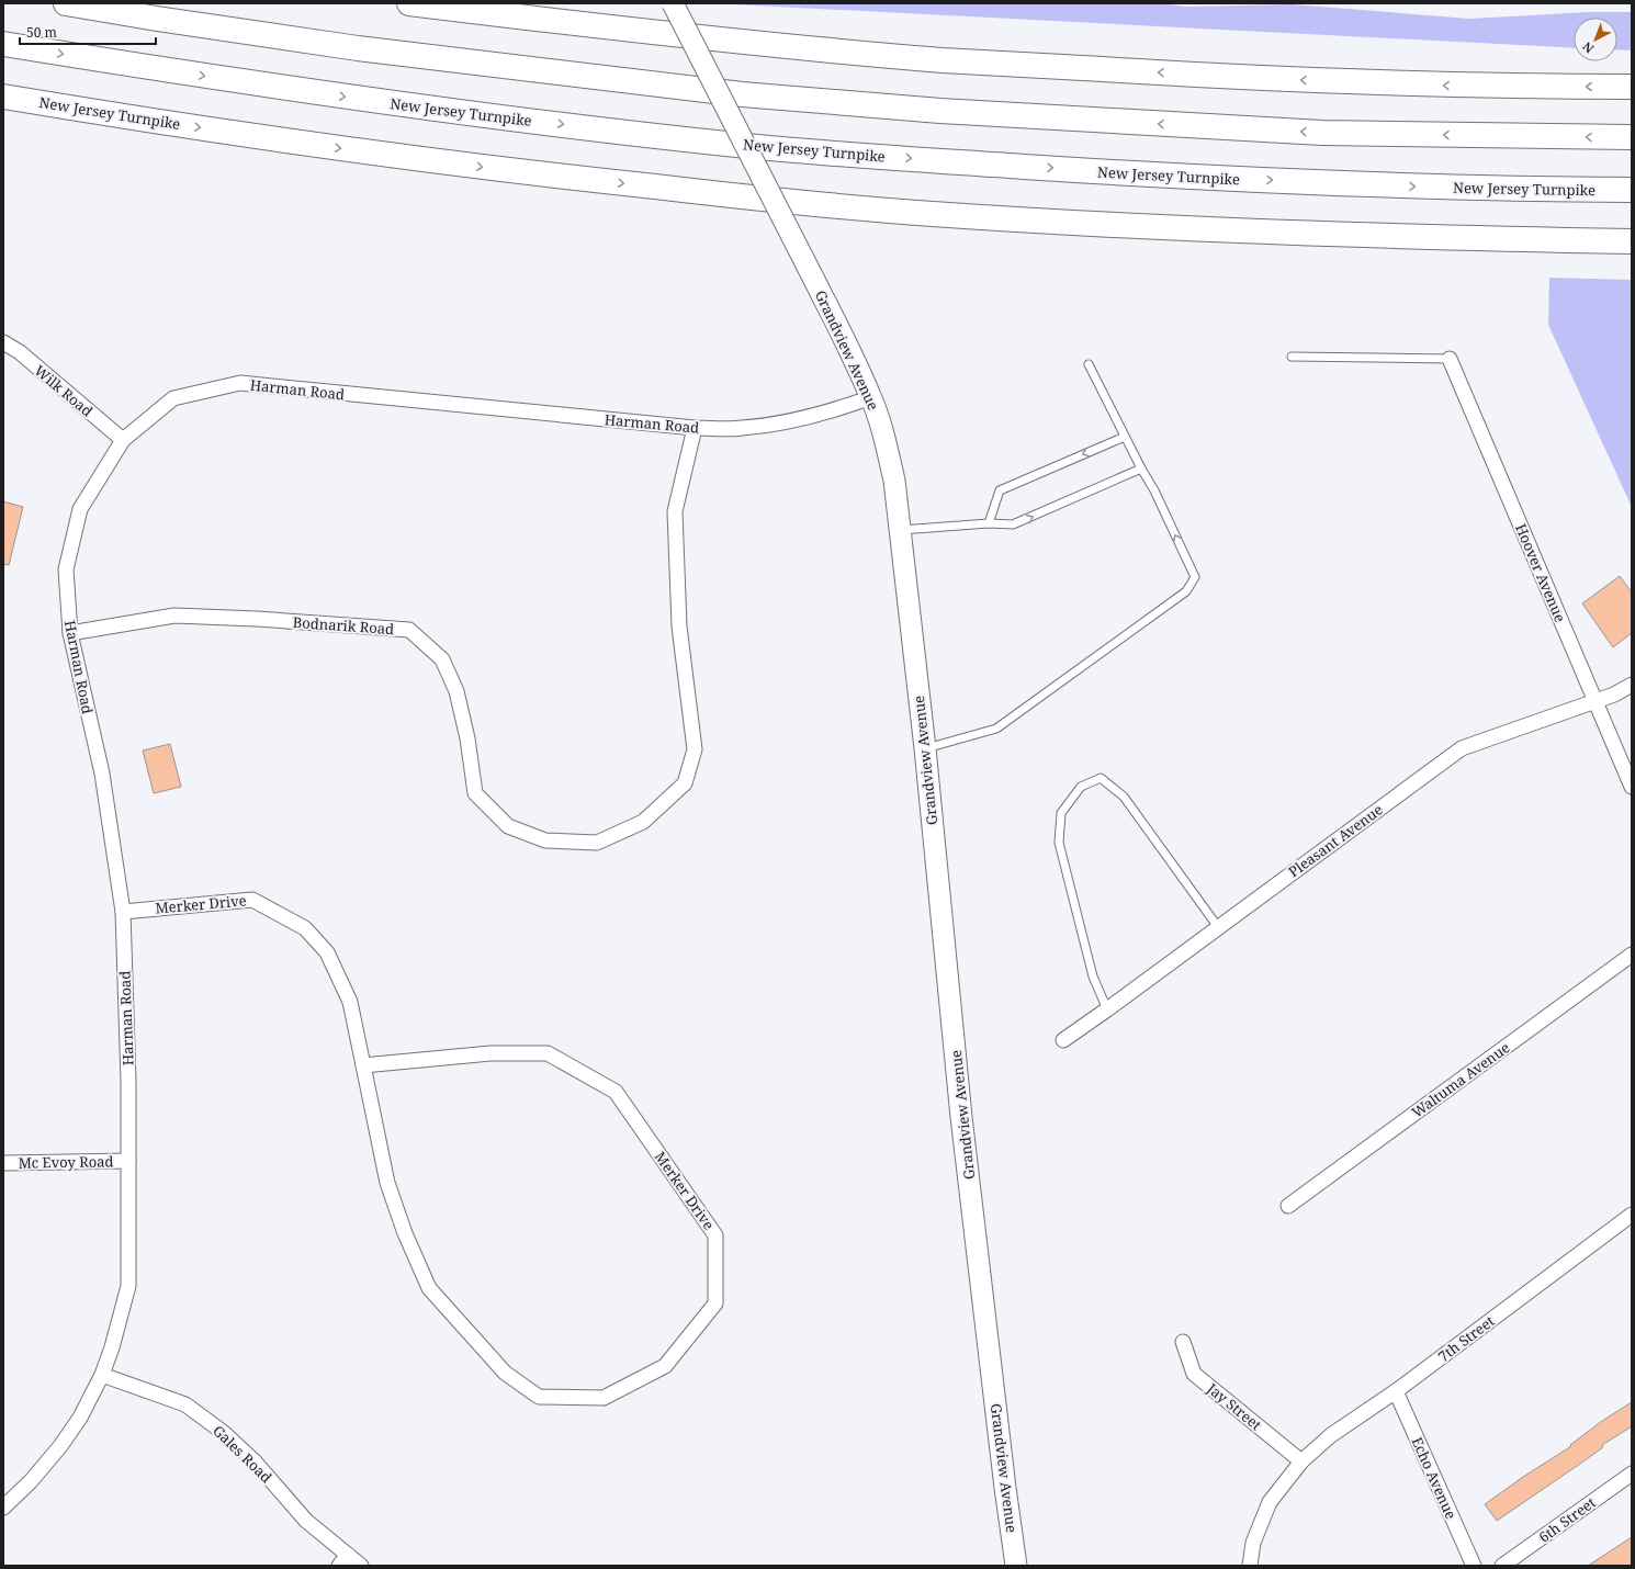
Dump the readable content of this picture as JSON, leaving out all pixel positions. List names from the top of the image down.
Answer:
{
  "streets": {
    "highway": ["New Jersey Turnpike"],
    "street": [
      "Grandview Avenue",
      "Harman Road",
      "Wilk Road",
      "Hoover Avenue",
      "Bodnarik Road",
      "Pleasant Avenue",
      "Merker Drive",
      "Waltuma Avenue",
      "Mc Evoy Road",
      "7th Street",
      "Jay Street",
      "Gales Road",
      "Echo Avenue",
      "6th Street"
    ]
  },
  "crossings": [
    ["Grandview Avenue", "Harman Road"],
    ["Harman Road", "Wilk Road"],
    ["Harman Road", "Bodnarik Road"],
    ["Harman Road", "Merker Drive"],
    ["Harman Road", "Mc Evoy Road"],
    ["Harman Road", "Gales Road"],
    ["Hoover Avenue", "Pleasant Avenue"],
    ["7th Street", "Jay Street"],
    ["7th Street", "Echo Avenue"]
  ],
  "scale_bar": "50 m",
  "north": "bottom left"
}
